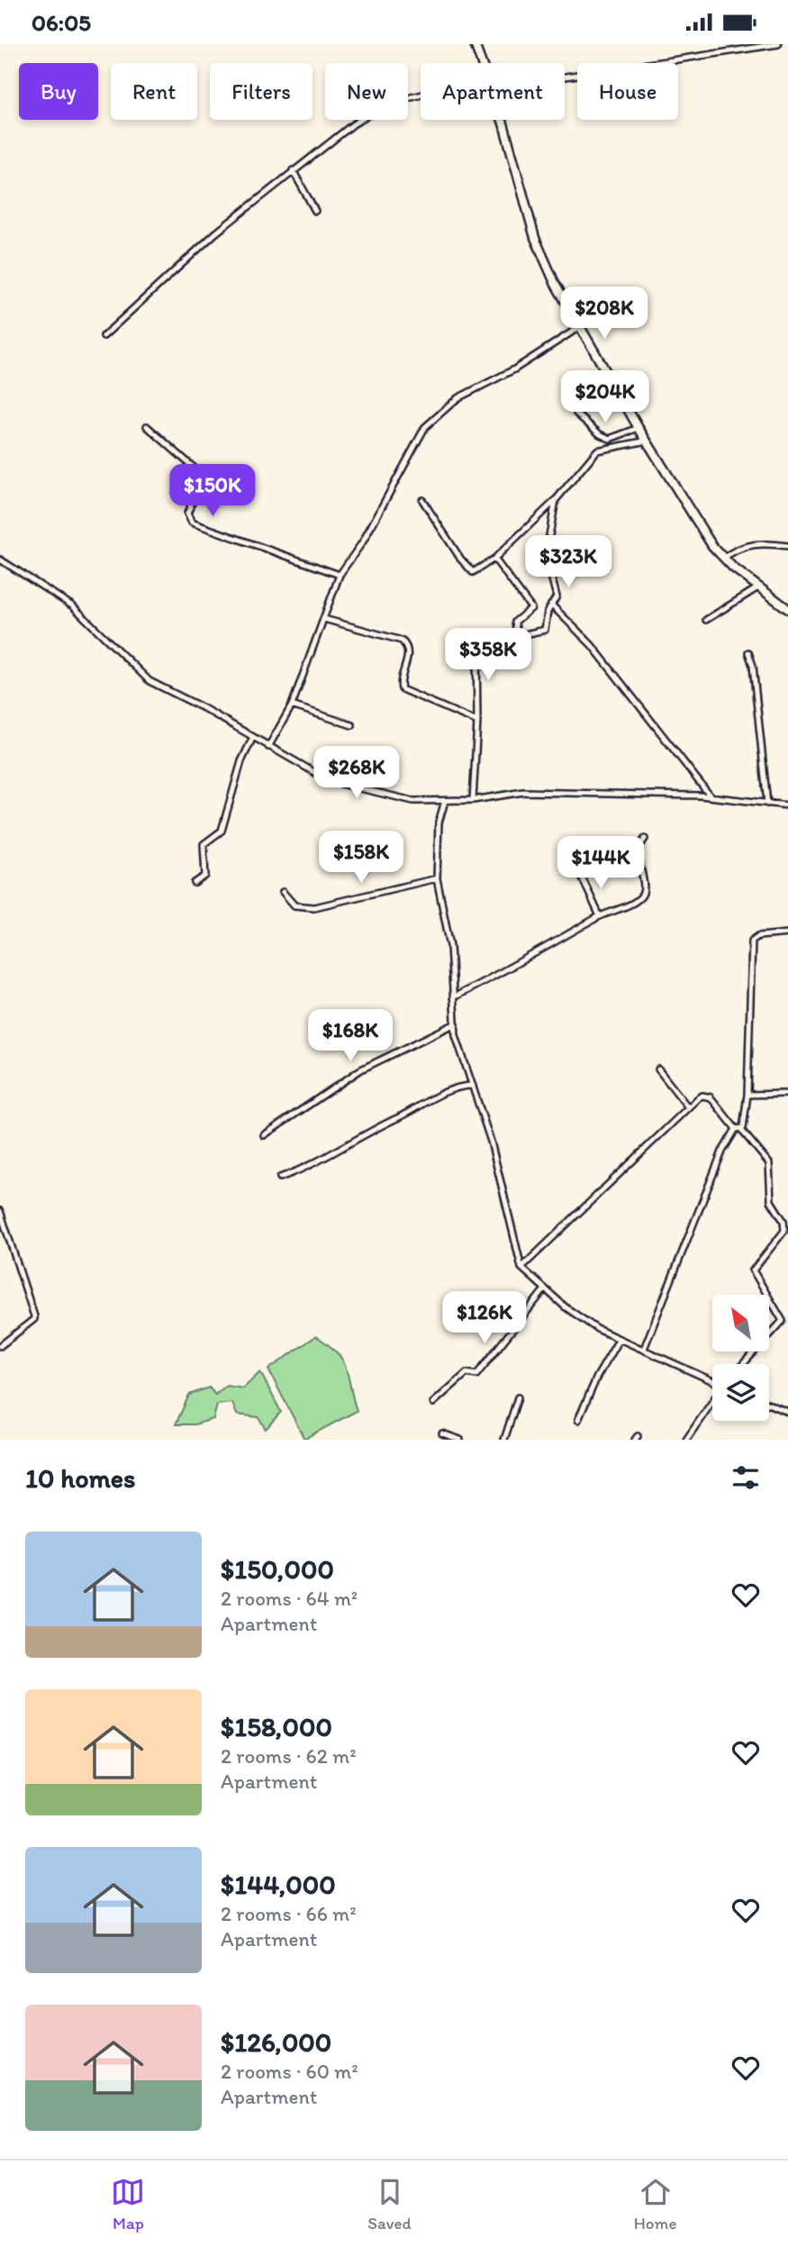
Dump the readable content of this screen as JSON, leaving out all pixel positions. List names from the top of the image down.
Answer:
{
  "north": "top left",
  "page": {
    "status": "06:05",
    "chip": [
      "Buy",
      "Rent",
      "Filters",
      "New",
      "Apartment",
      "House"
    ],
    "price": [
      "$208K",
      "$204K",
      "$150K",
      "$323K",
      "$358K",
      "$268K",
      "$158K",
      "$144K",
      "$168K",
      "$126K"
    ],
    "heading": "10 homes",
    "list": [
      {
        "name": "$150,000",
        "note": "2 rooms · 64 m² · Apartment"
      },
      {
        "name": "$158,000",
        "note": "2 rooms · 62 m² · Apartment"
      },
      {
        "name": "$144,000",
        "note": "2 rooms · 66 m² · Apartment"
      },
      {
        "name": "$126,000",
        "note": "2 rooms · 60 m² · Apartment"
      }
    ],
    "tabs": ["Map", "Saved", "Home"]
  }
}
